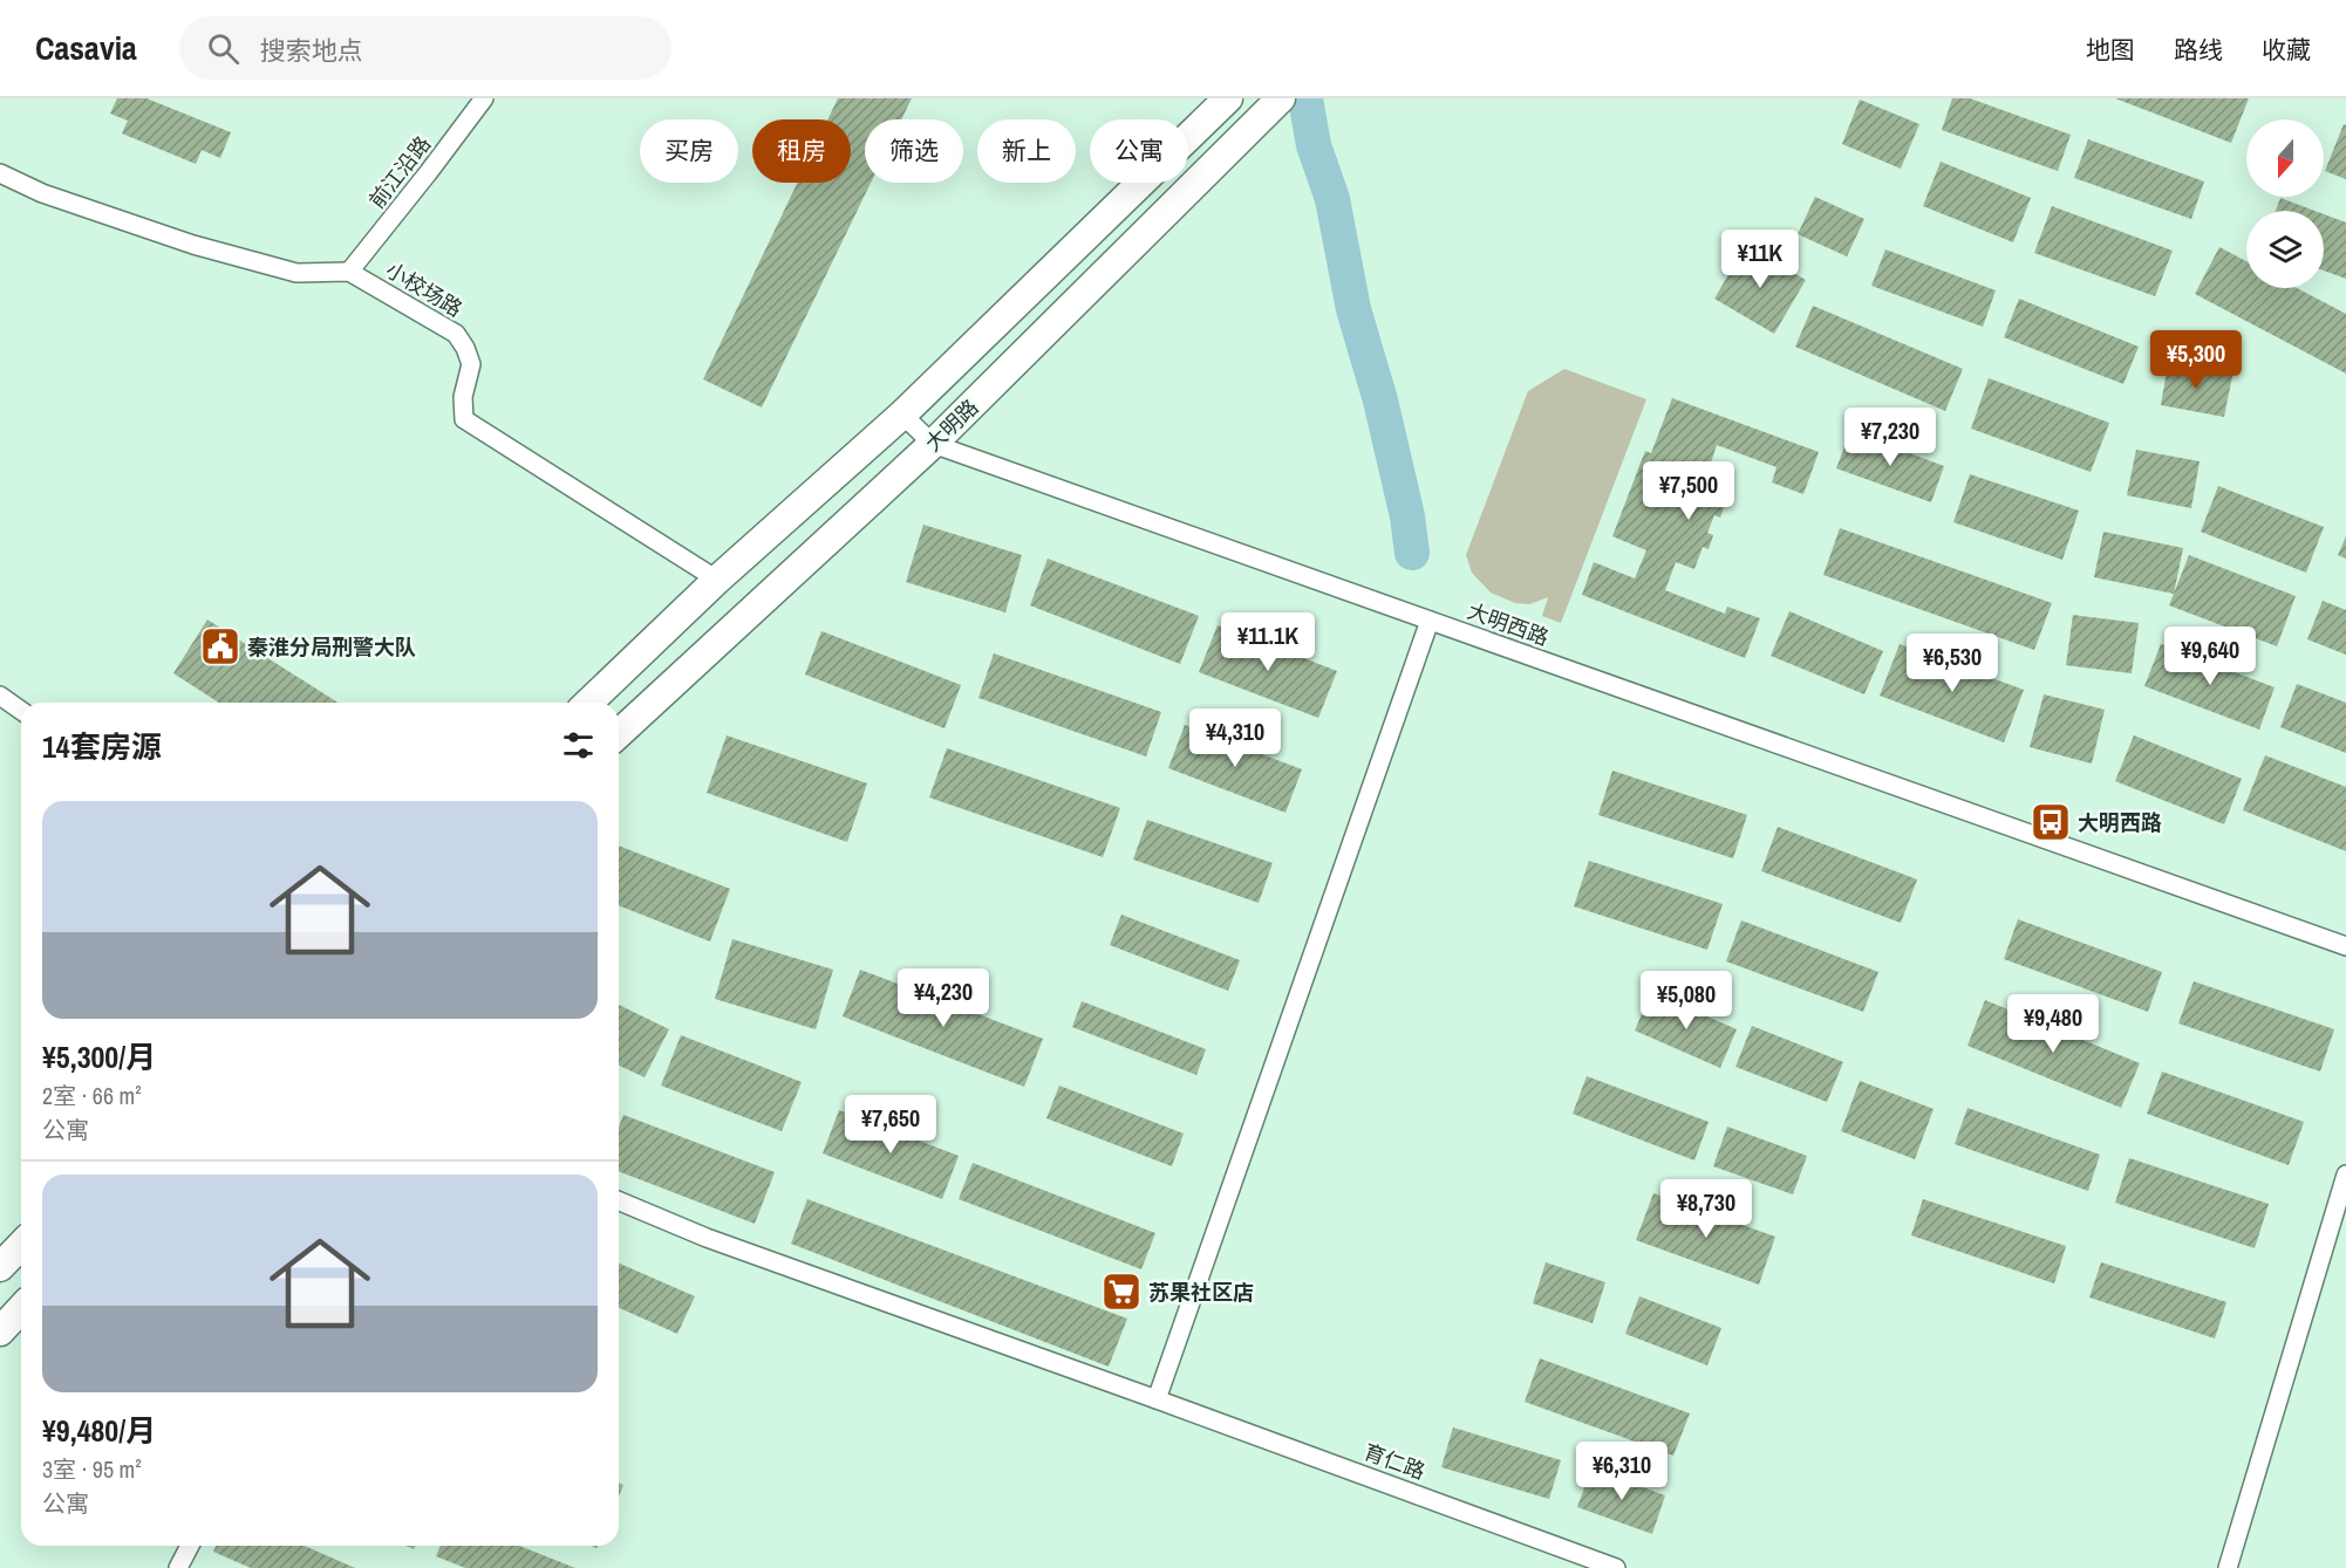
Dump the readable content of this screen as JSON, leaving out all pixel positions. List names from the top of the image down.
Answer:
{
  "streets": {
    "main road": ["大明路"],
    "street": [
      "前江沿路",
      "小校场路",
      "大明西路",
      "育仁路"
    ]
  },
  "crossings": [
    ["前江沿路", "小校场路"],
    ["大明路", "大明西路"]
  ],
  "places": {
    "public building": ["秦淮分局刑警大队"],
    "bus stop": ["大明西路"],
    "supermarket": ["苏果社区店"]
  },
  "north": "bottom",
  "page": {
    "header": "Casavia",
    "search": "搜索地点",
    "nav": ["地图", "路线", "收藏"],
    "chip": [
      "买房",
      "租房",
      "筛选",
      "新上",
      "公寓"
    ],
    "price": [
      "¥11K",
      "¥5,300",
      "¥7,230",
      "¥7,500",
      "¥11.1K",
      "¥9,640",
      "¥6,530",
      "¥4,310",
      "¥4,230",
      "¥5,080",
      "¥9,480",
      "¥7,650",
      "¥8,730",
      "¥6,310"
    ],
    "heading": "14套房源",
    "list": [
      {
        "name": "¥5,300/月",
        "note": "2室 · 66 m² · 公寓"
      },
      {
        "name": "¥9,480/月",
        "note": "3室 · 95 m² · 公寓"
      }
    ]
  }
}
